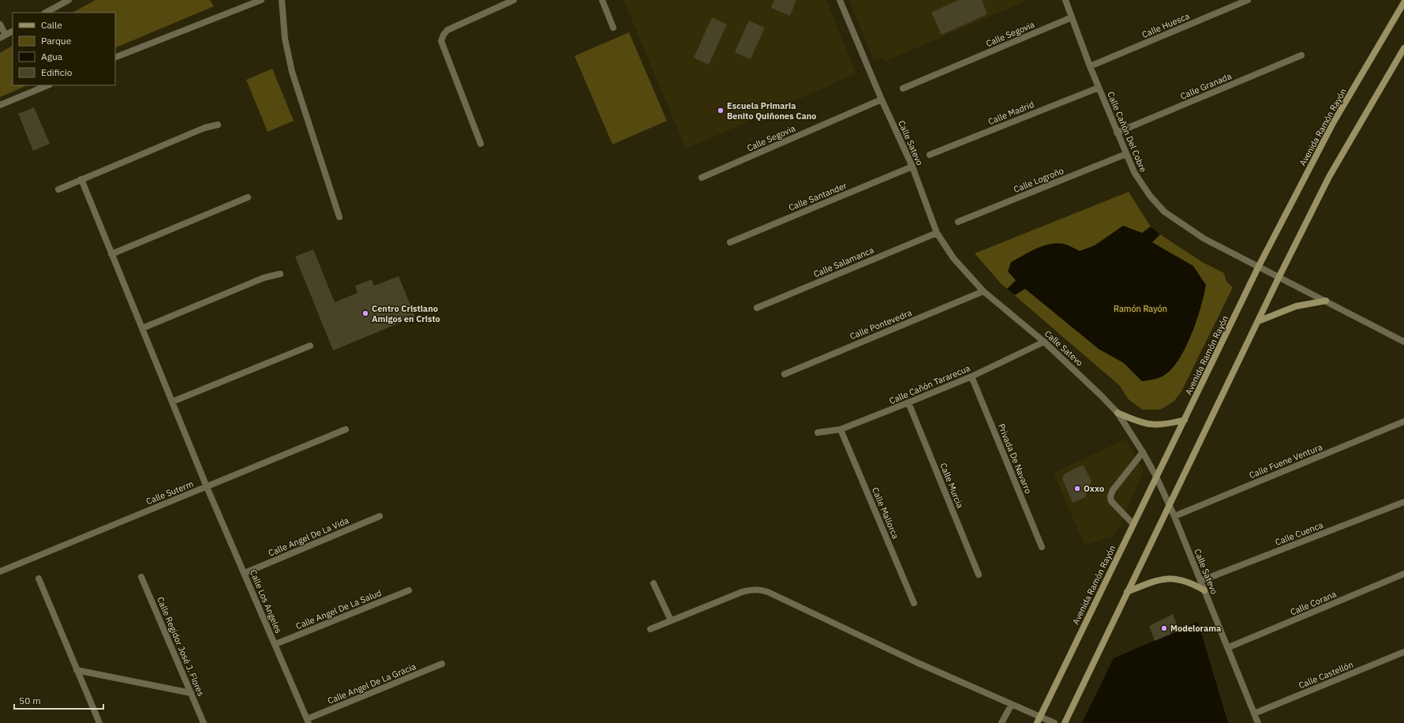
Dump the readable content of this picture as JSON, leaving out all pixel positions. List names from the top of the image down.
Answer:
{
  "streets": {
    "main road": ["Avenida Ramón Rayón"],
    "street": [
      "Calle Huesca",
      "Calle Segovia",
      "Calle Granada",
      "Calle Madrid",
      "Calle Cañón Del Cobre",
      "Calle Satevo",
      "Calle Logroño",
      "Calle Santander",
      "Calle Salamanca",
      "Calle Pontevedra",
      "Calle Cañón Tararecua",
      "Privada De Navarro",
      "Calle Fuene Ventura",
      "Calle Murcia",
      "Calle Suterm",
      "Calle Mallorca",
      "Calle Cuenca",
      "Calle Angel De La Vida",
      "Calle Los Angeles",
      "Calle Corana",
      "Calle Angel De La Salud",
      "Calle Regidor José J. Flores",
      "Calle Castellón",
      "Calle Angel De La Gracia"
    ]
  },
  "crossings": [
    ["Calle Huesca", "Calle Cañón Del Cobre"],
    ["Calle Segovia", "Calle Cañón Del Cobre"],
    ["Calle Segovia", "Calle Satevo"],
    ["Calle Granada", "Calle Cañón Del Cobre"],
    ["Calle Madrid", "Calle Cañón Del Cobre"],
    ["Avenida Ramón Rayón", "Calle Cañón Del Cobre"],
    ["Avenida Ramón Rayón", "Calle Satevo"],
    ["Calle Cañón Del Cobre", "Calle Logroño"],
    ["Calle Satevo", "Calle Santander"],
    ["Calle Satevo", "Calle Salamanca"],
    ["Calle Satevo", "Calle Pontevedra"],
    ["Calle Satevo", "Calle Cañón Tararecua"],
    ["Calle Satevo", "Calle Fuene Ventura"],
    ["Calle Satevo", "Calle Cuenca"],
    ["Calle Satevo", "Calle Corana"],
    ["Calle Satevo", "Calle Castellón"],
    ["Calle Cañón Tararecua", "Privada De Navarro"],
    ["Calle Cañón Tararecua", "Calle Murcia"],
    ["Calle Cañón Tararecua", "Calle Mallorca"],
    ["Calle Suterm", "Calle Los Angeles"],
    ["Calle Angel De La Vida", "Calle Los Angeles"],
    ["Calle Los Angeles", "Calle Angel De La Salud"],
    ["Calle Los Angeles", "Calle Angel De La Gracia"]
  ],
  "parks": ["Ramón Rayón"],
  "places": [
    "Escuela Primaria Benito Quiñones Cano",
    "Centro Cristiano Amigos en Cristo",
    "Oxxo",
    "Modelorama"
  ],
  "legend": [
    "Calle",
    "Parque",
    "Agua",
    "Edificio"
  ],
  "scale_bar": "50 m"
}
